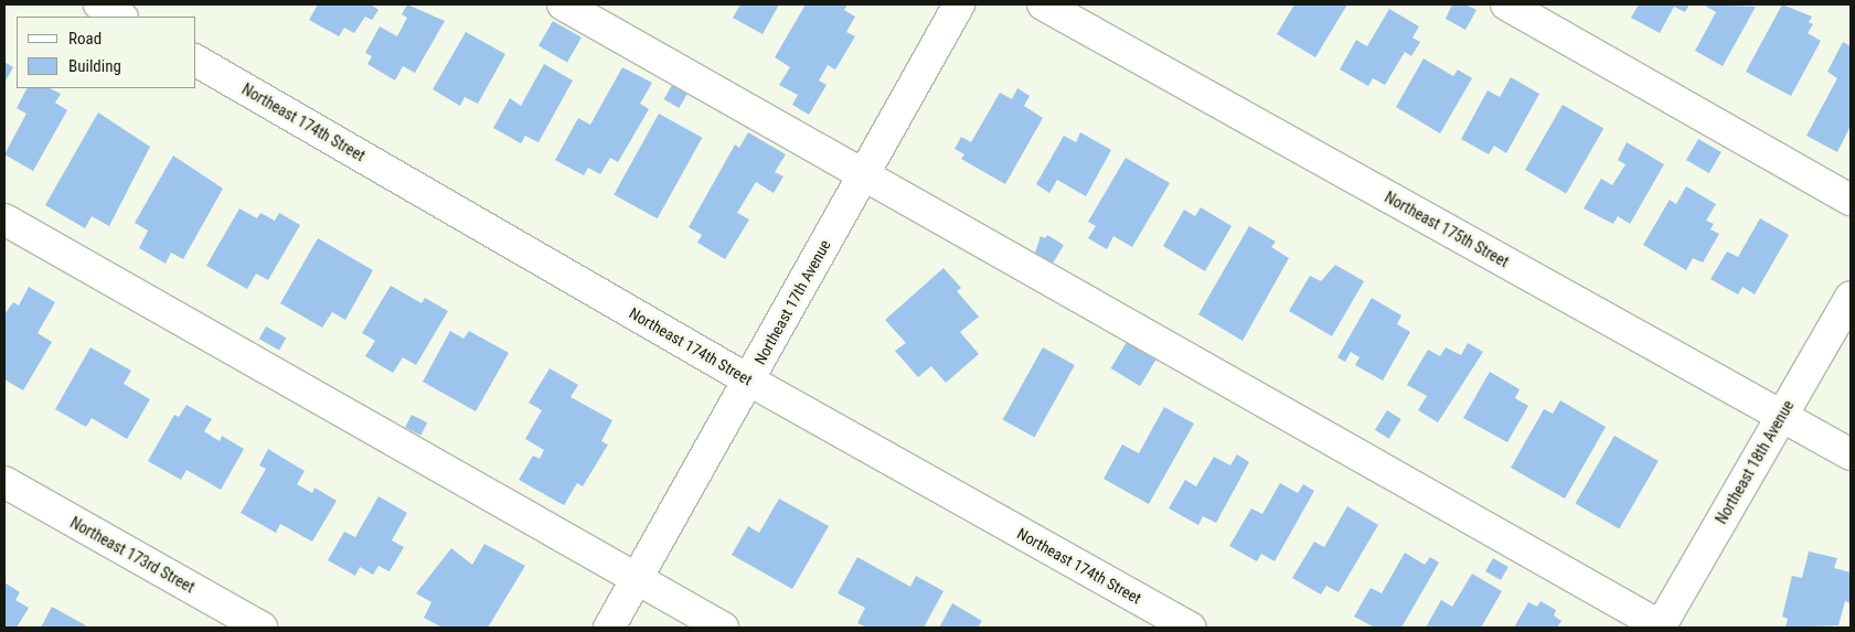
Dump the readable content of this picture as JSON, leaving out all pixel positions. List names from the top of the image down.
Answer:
{
  "streets": {
    "street": [
      "Northeast 174th Street",
      "Northeast 175th Street",
      "Northeast 17th Avenue",
      "Northeast 18th Avenue",
      "Northeast 173rd Street"
    ]
  },
  "crossings": [
    ["Northeast 174th Street", "Northeast 17th Avenue"],
    ["Northeast 175th Street", "Northeast 18th Avenue"]
  ],
  "legend": ["Road", "Building"]
}
